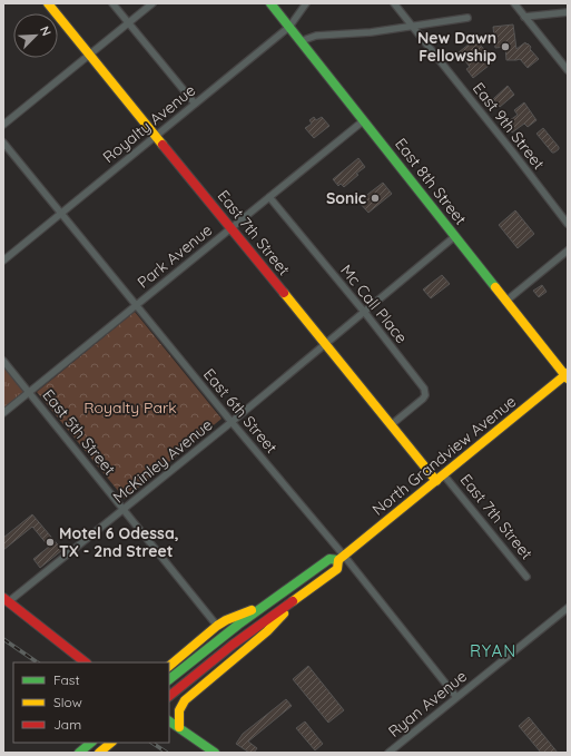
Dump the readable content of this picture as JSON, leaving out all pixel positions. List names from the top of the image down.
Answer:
{
  "streets": {
    "main road": ["East 8th Street", "East 7th Street", "North Grandview Avenue"],
    "street": [
      "Royalty Avenue",
      "East 9th Street",
      "Park Avenue",
      "Mc Call Place",
      "East 6th Street",
      "East 5th Street",
      "McKinley Avenue",
      "Ryan Avenue"
    ]
  },
  "crossings": [
    ["Royalty Avenue", "East 8th Street"],
    ["Royalty Avenue", "East 7th Street"],
    ["Royalty Avenue", "East 6th Street"],
    ["East 8th Street", "Park Avenue"],
    ["East 8th Street", "North Grandview Avenue"],
    ["East 8th Street", "McKinley Avenue"],
    ["East 7th Street", "Park Avenue"],
    ["East 7th Street", "Mc Call Place"],
    ["East 7th Street", "North Grandview Avenue"],
    ["East 7th Street", "McKinley Avenue"],
    ["Park Avenue", "Mc Call Place"],
    ["Park Avenue", "East 6th Street"],
    ["Park Avenue", "East 5th Street"],
    ["Mc Call Place", "McKinley Avenue"],
    ["East 6th Street", "North Grandview Avenue"],
    ["East 6th Street", "McKinley Avenue"],
    ["East 6th Street", "Ryan Avenue"],
    ["East 5th Street", "McKinley Avenue"]
  ],
  "districts": ["RYAN"],
  "parks": ["Royalty Park"],
  "places": ["New Dawn Fellowship", "Sonic", "Motel 6 Odessa, TX - 2nd Street"],
  "legend": ["Fast", "Slow", "Jam"],
  "north": "top right"
}
